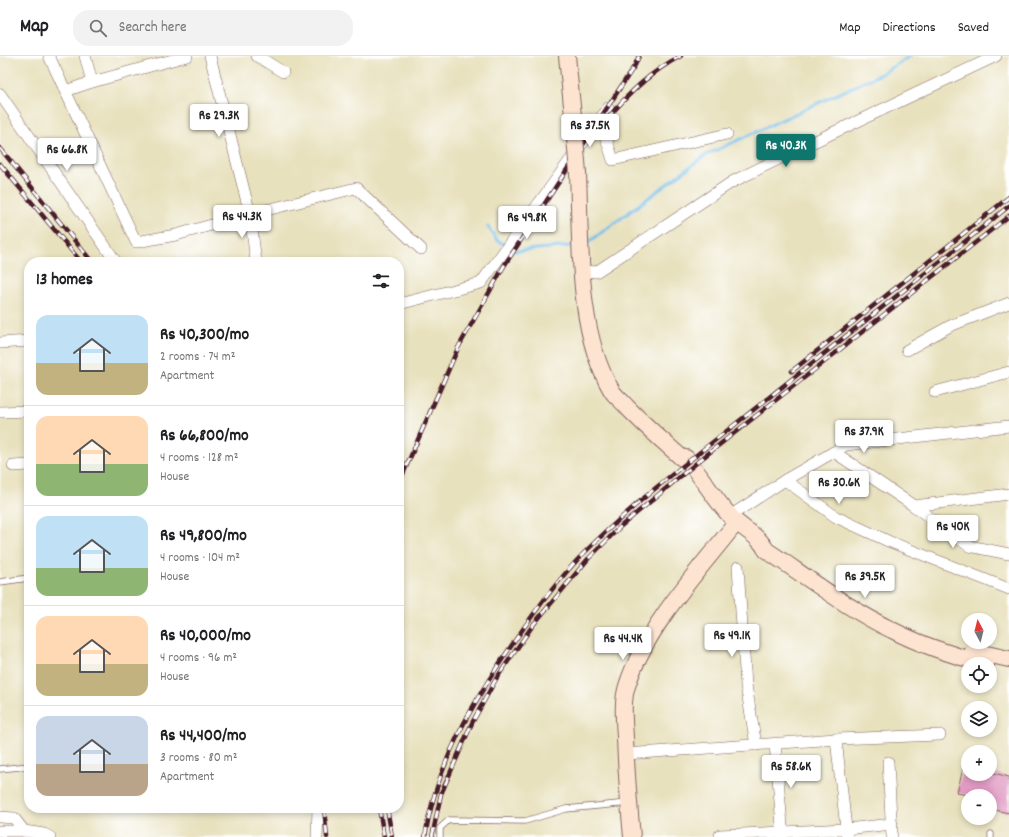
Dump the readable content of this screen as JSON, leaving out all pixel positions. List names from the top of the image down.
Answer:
{
  "north": "top",
  "page": {
    "header": "Map",
    "search": "Search here",
    "nav": ["Map", "Directions", "Saved"],
    "price": [
      "Rs 29.3K",
      "Rs 37.5K",
      "Rs 40.3K",
      "Rs 66.8K",
      "Rs 44.3K",
      "Rs 49.8K",
      "Rs 37.9K",
      "Rs 30.6K",
      "Rs 40K",
      "Rs 39.5K",
      "Rs 49.1K",
      "Rs 44.4K",
      "Rs 58.6K"
    ],
    "heading": "13 homes",
    "list": [
      {
        "name": "Rs 40,300/mo",
        "note": "2 rooms · 74 m² · Apartment"
      },
      {
        "name": "Rs 66,800/mo",
        "note": "4 rooms · 128 m² · House"
      },
      {
        "name": "Rs 49,800/mo",
        "note": "4 rooms · 104 m² · House"
      },
      {
        "name": "Rs 40,000/mo",
        "note": "4 rooms · 96 m² · House"
      },
      {
        "name": "Rs 44,400/mo",
        "note": "3 rooms · 80 m² · Apartment"
      }
    ],
    "map_buttons": ["+", "−"]
  }
}
